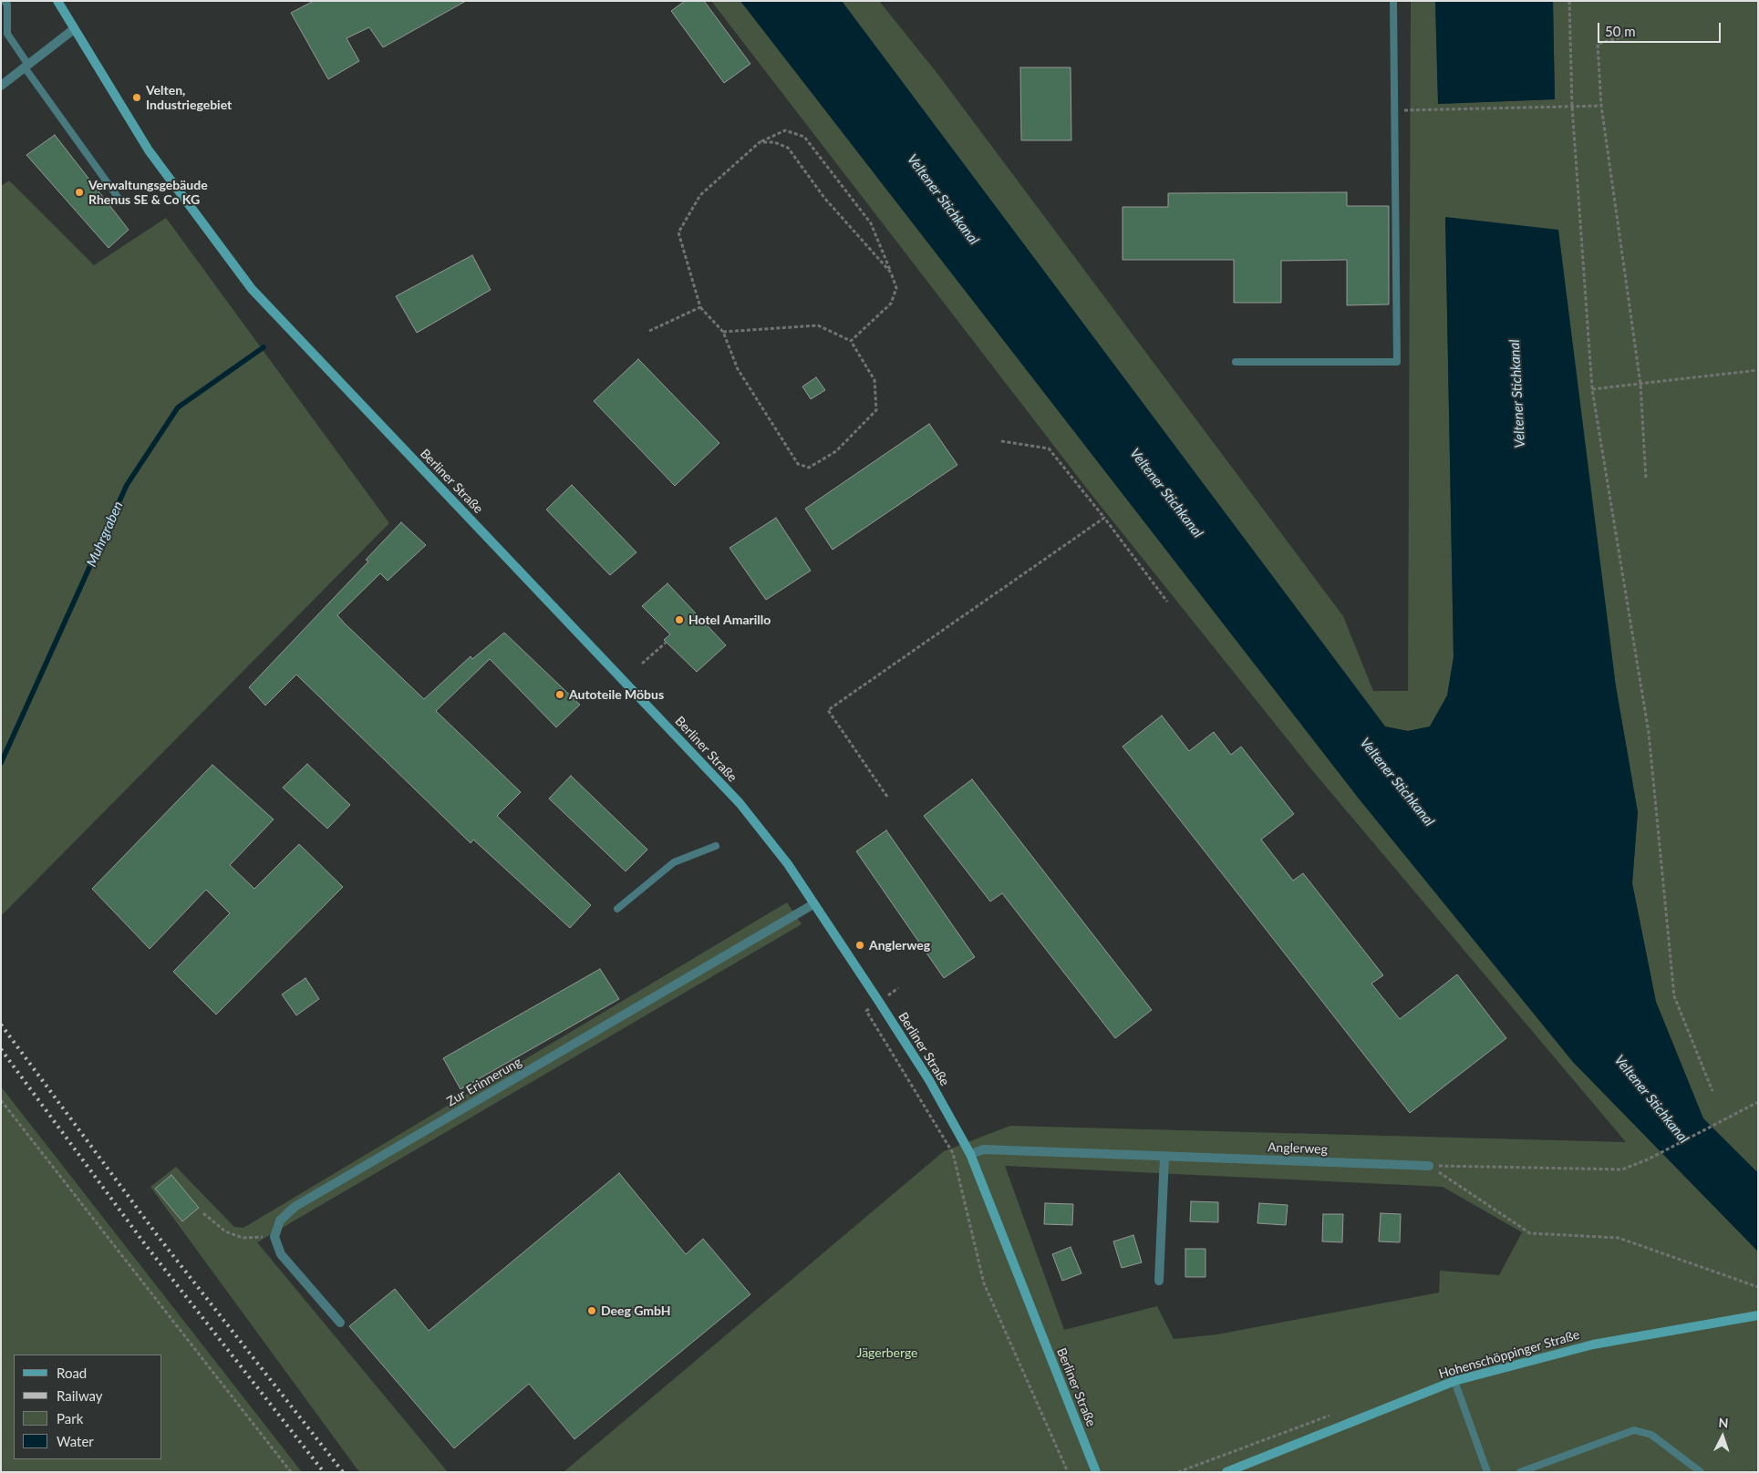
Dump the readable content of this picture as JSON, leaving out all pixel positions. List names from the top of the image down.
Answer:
{
  "streets": {
    "main road": ["Berliner Straße", "Hohenschöppinger Straße"],
    "street": ["Zur Erinnerung", "Anglerweg"]
  },
  "crossings": [
    ["Berliner Straße", "Zur Erinnerung"],
    ["Berliner Straße", "Anglerweg"]
  ],
  "water": ["Veltener Stichkanal", "Muhrgraben"],
  "parks": ["Jägerberge"],
  "places": [
    "Velten, Industriegebiet",
    "Verwaltungsgebäude Rhenus SE & Co KG",
    "Hotel Amarillo",
    "Autoteile Möbus",
    "Anglerweg",
    "Deeg GmbH"
  ],
  "legend": [
    "Road",
    "Railway",
    "Park",
    "Water"
  ],
  "scale_bar": "50 m",
  "north": "top"
}
